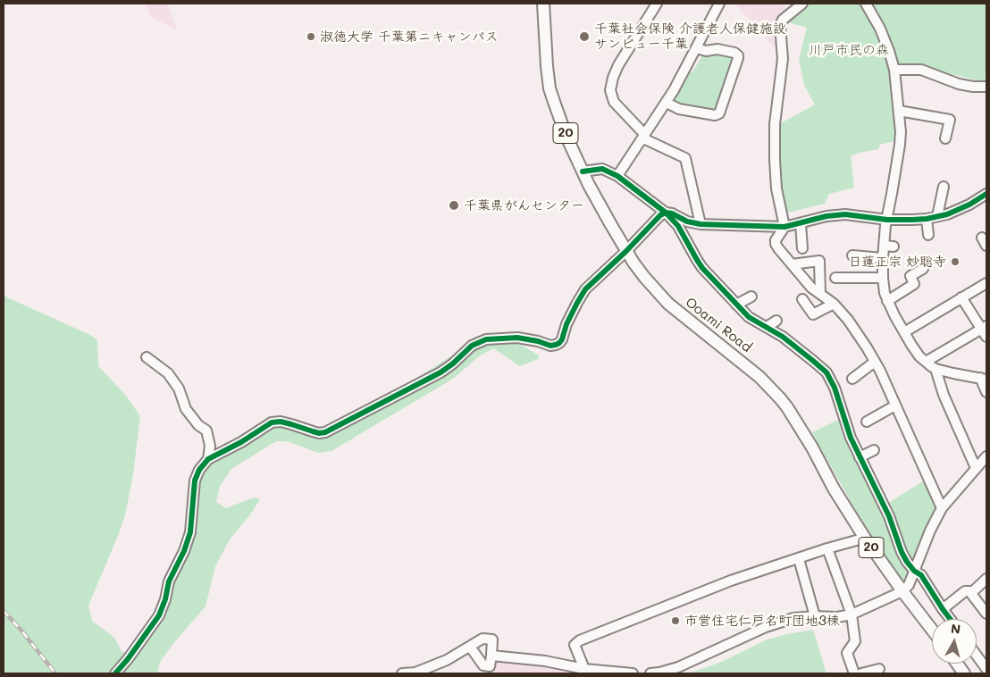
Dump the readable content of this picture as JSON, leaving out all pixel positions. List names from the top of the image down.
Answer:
{
  "streets": {
    "main road": ["20", "Ooami Road"]
  },
  "parks": ["川戸市民の森"],
  "places": [
    "淑徳大学 千葉第ニキャンパス",
    "千葉社会保険 介護老人保健施設 サンビュー千葉",
    "千葉県がんセンター",
    "日蓮正宗 妙聡寺",
    "市営住宅仁戸名町団地3棟"
  ],
  "north": "top"
}
